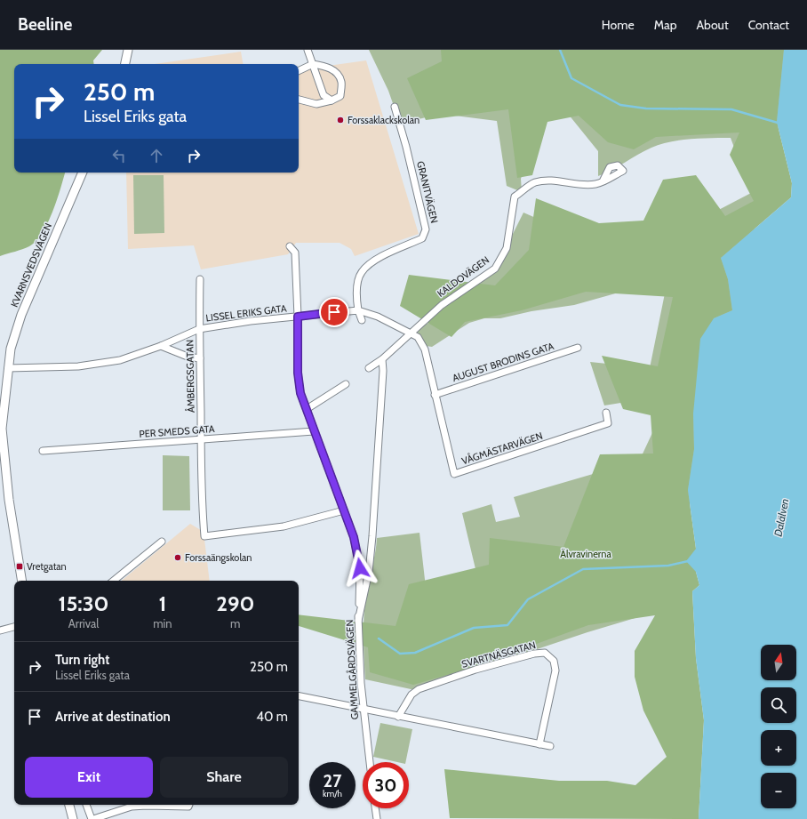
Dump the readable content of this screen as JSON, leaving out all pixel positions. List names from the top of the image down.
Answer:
{
  "streets": {
    "street": [
      "GRANITVÄGEN",
      "KVARNSVEDSVÄGEN",
      "KALDOVÄGEN",
      "LISSEL ERIKS GATA",
      "AUGUST BRODINS GATA",
      "ÅMBERGSGATAN",
      "PER SMEDS GATA",
      "VÅGMÄSTARVÄGEN",
      "SVARTNÄSGATAN",
      "GAMMELGÅRDSVÄGEN"
    ]
  },
  "crossings": [
    ["GRANITVÄGEN", "LISSEL ERIKS GATA"],
    ["KVARNSVEDSVÄGEN", "LISSEL ERIKS GATA"],
    ["KALDOVÄGEN", "VÅGMÄSTARVÄGEN"],
    ["LISSEL ERIKS GATA", "ÅMBERGSGATAN"],
    ["LISSEL ERIKS GATA", "GAMMELGÅRDSVÄGEN"],
    ["AUGUST BRODINS GATA", "VÅGMÄSTARVÄGEN"],
    ["ÅMBERGSGATAN", "PER SMEDS GATA"],
    ["ÅMBERGSGATAN", "GAMMELGÅRDSVÄGEN"],
    ["PER SMEDS GATA", "GAMMELGÅRDSVÄGEN"]
  ],
  "water": ["Dalälven"],
  "parks": ["Älvravinerna"],
  "places": {
    "other": ["Forssaklackskolan", "Forssaängskolan"],
    "transit": ["Vretgatan"]
  },
  "north": "top",
  "page": {
    "header": "Beeline",
    "nav": [
      "Home",
      "Map",
      "About",
      "Contact"
    ],
    "turn": ["250 m", "Lissel Eriks gata"],
    "eta": [
      "15:30",
      "Arrival",
      "1",
      "min",
      "290",
      "m"
    ],
    "list": [
      {
        "name": "Turn right",
        "note": "Lissel Eriks gata",
        "value": "250 m"
      },
      {
        "name": "Arrive at destination",
        "value": "40 m"
      }
    ],
    "map_buttons": ["+", "−"],
    "buttons": ["Exit", "Share"],
    "speed": "27 km/h",
    "limit": "30"
  }
}
